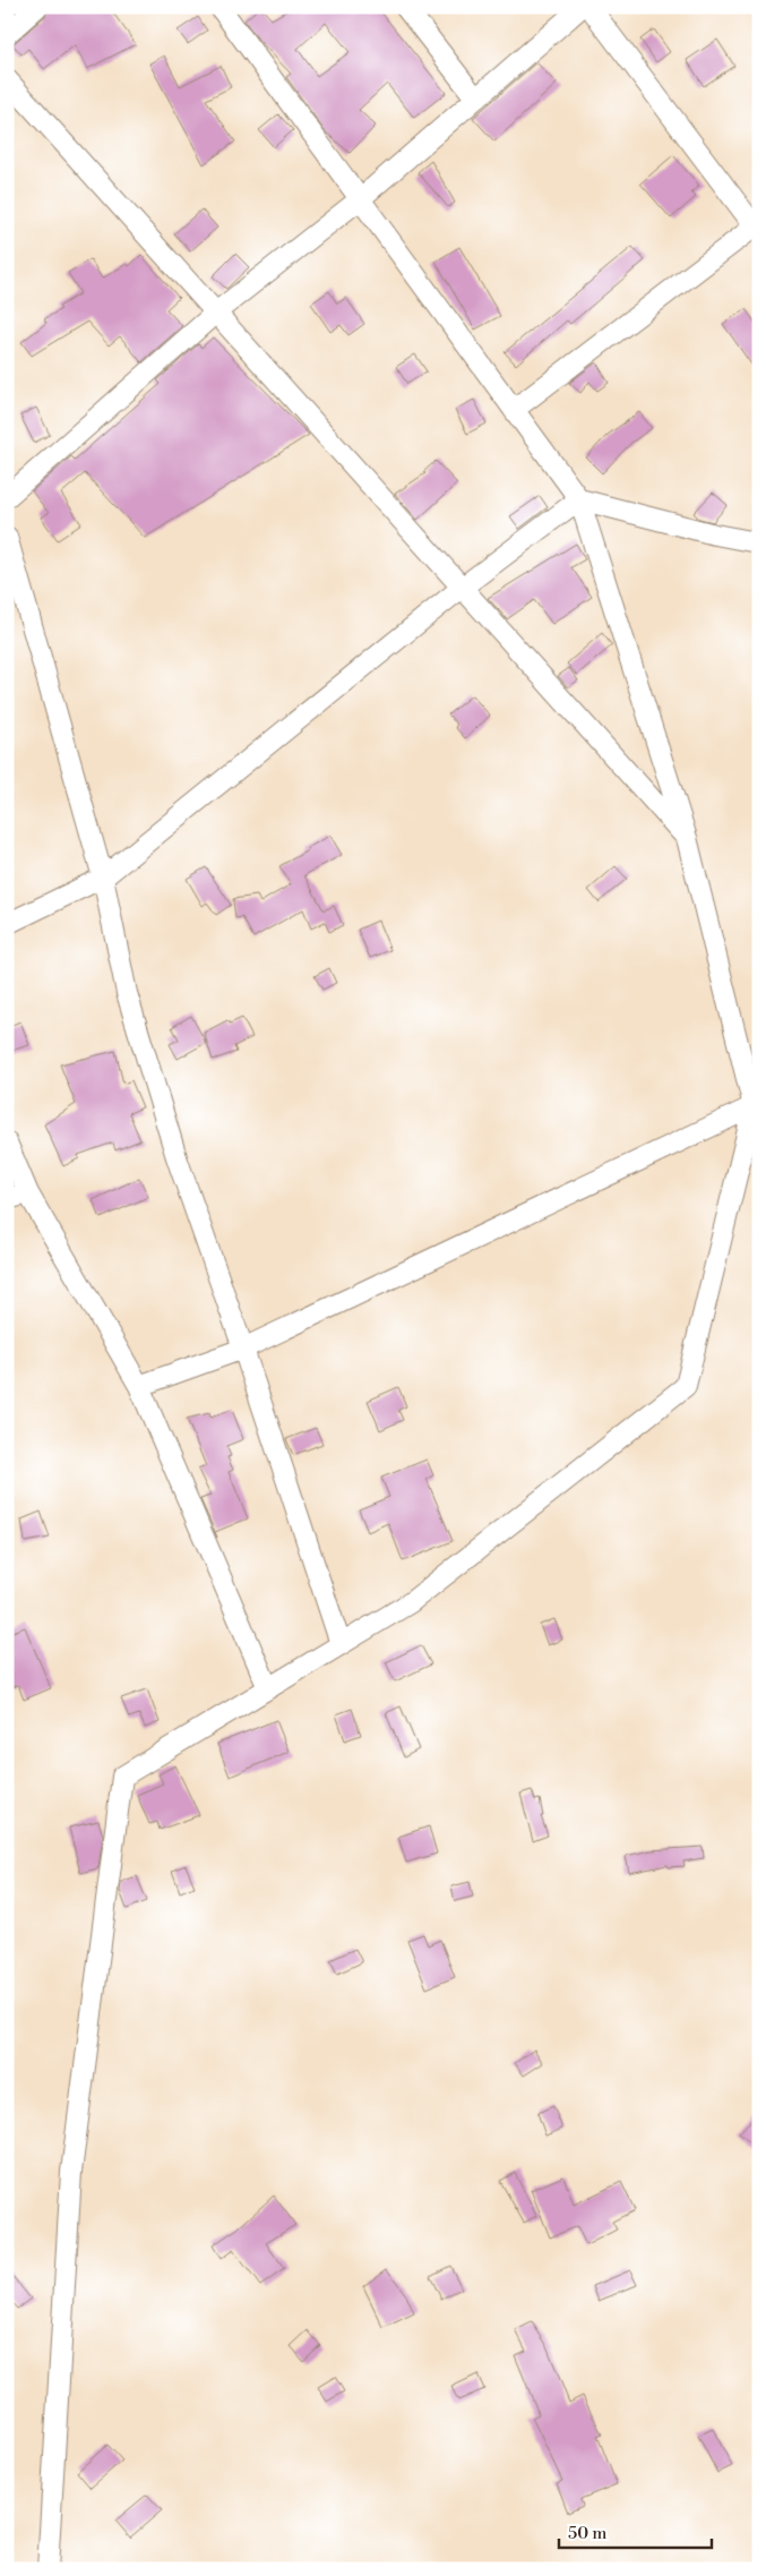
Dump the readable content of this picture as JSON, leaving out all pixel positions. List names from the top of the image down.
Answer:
{
  "scale_bar": "50 m"
}
